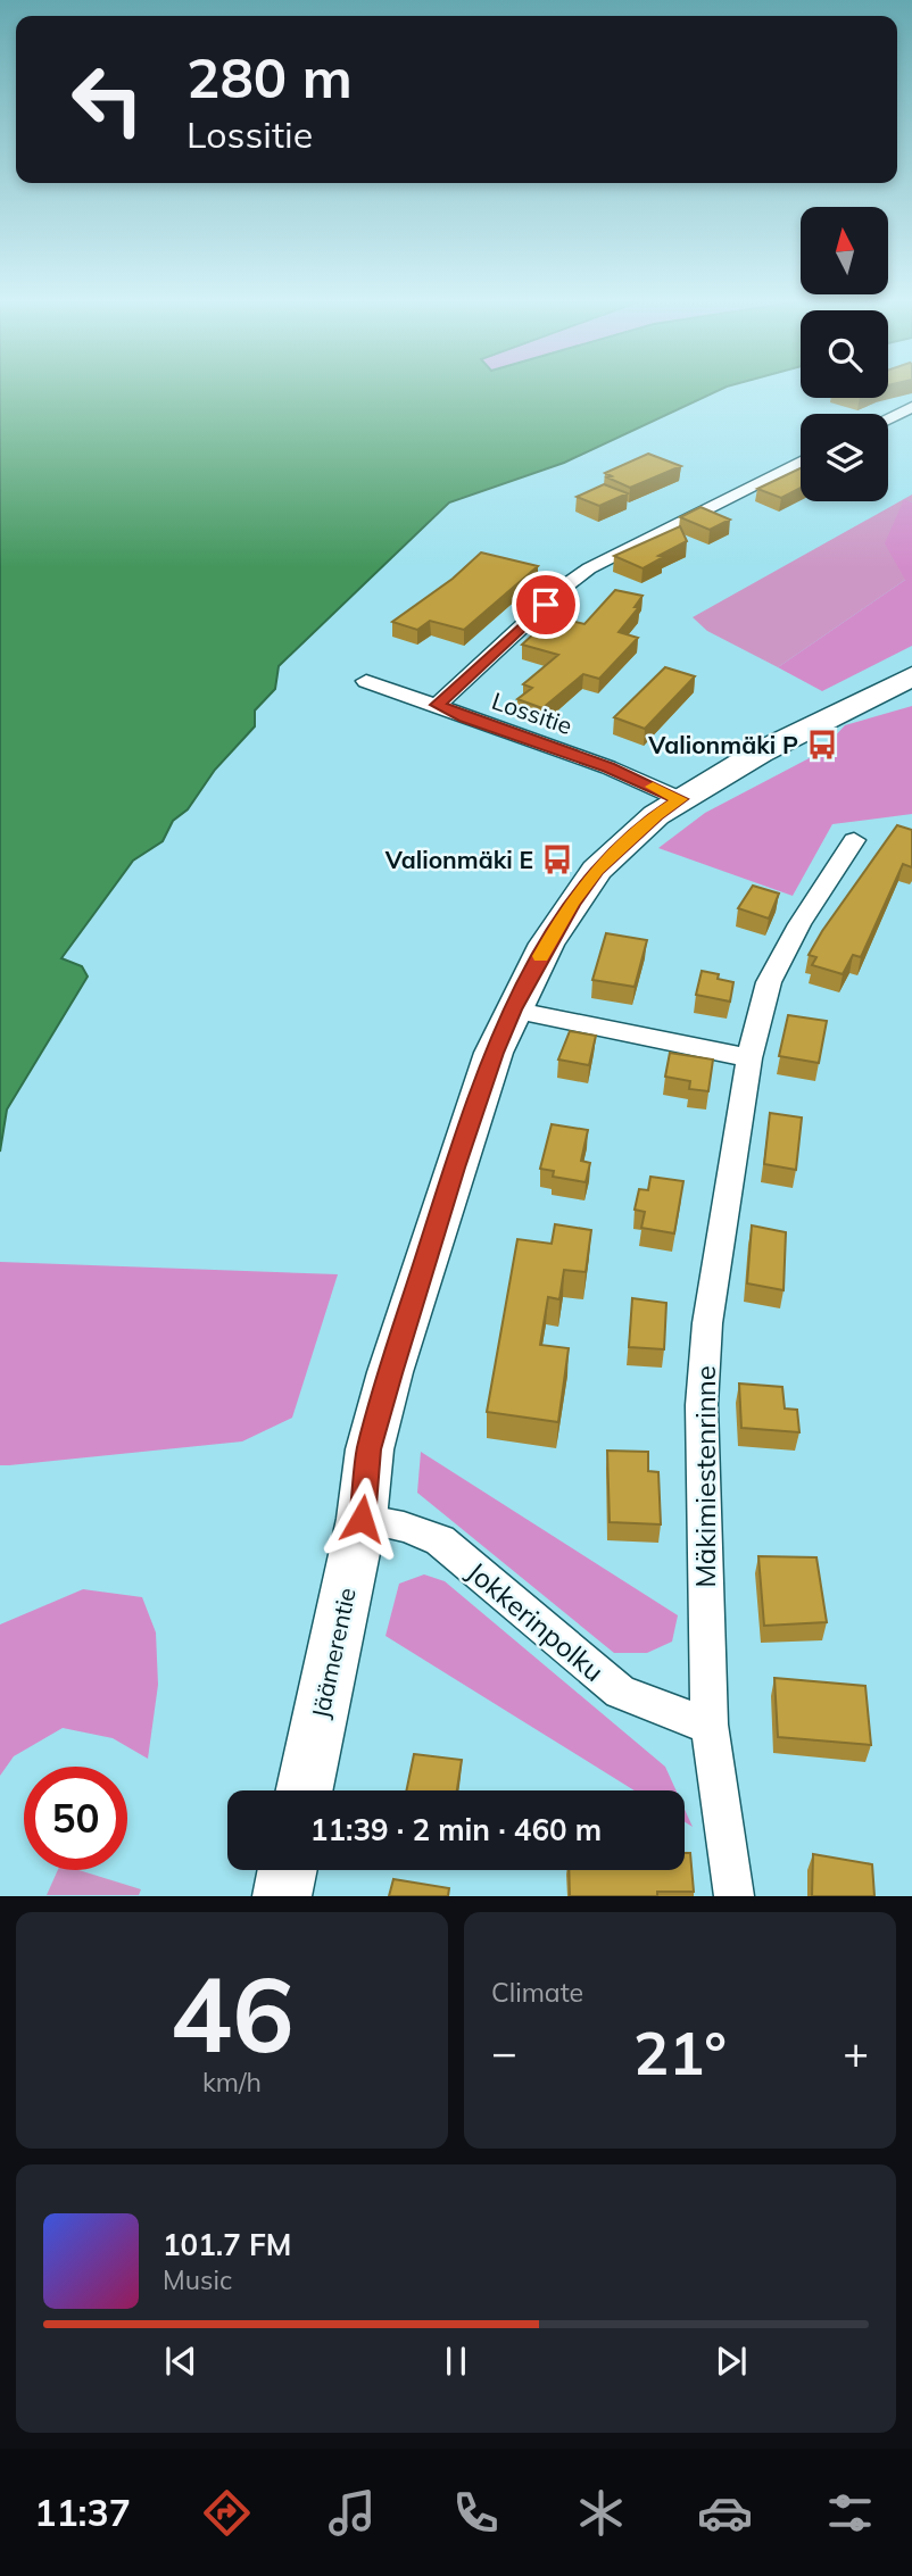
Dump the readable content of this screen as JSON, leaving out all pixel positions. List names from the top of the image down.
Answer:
{
  "streets": {
    "main road": ["Jäämerentie"],
    "street": ["Lossitie", "Mäkimiestenrinne", "Jokkerinpolku"]
  },
  "crossings": [
    ["Lossitie", "Jäämerentie"],
    ["Mäkimiestenrinne", "Jokkerinpolku"],
    ["Jokkerinpolku", "Jäämerentie"]
  ],
  "places": {
    "bus stop": ["Valionmäki P", "Valionmäki E"]
  },
  "north": "top",
  "page": {
    "turn": ["280 m", "Lossitie"],
    "limit": "50",
    "trip": "11:39 · 2 min · 460 m",
    "tile": [
      ["46", "km/h"],
      "Climate"
    ],
    "heat": ["−", "21°", "+"],
    "song": ["101.7 FM", "Music"],
    "tabs": "11:37"
  }
}
